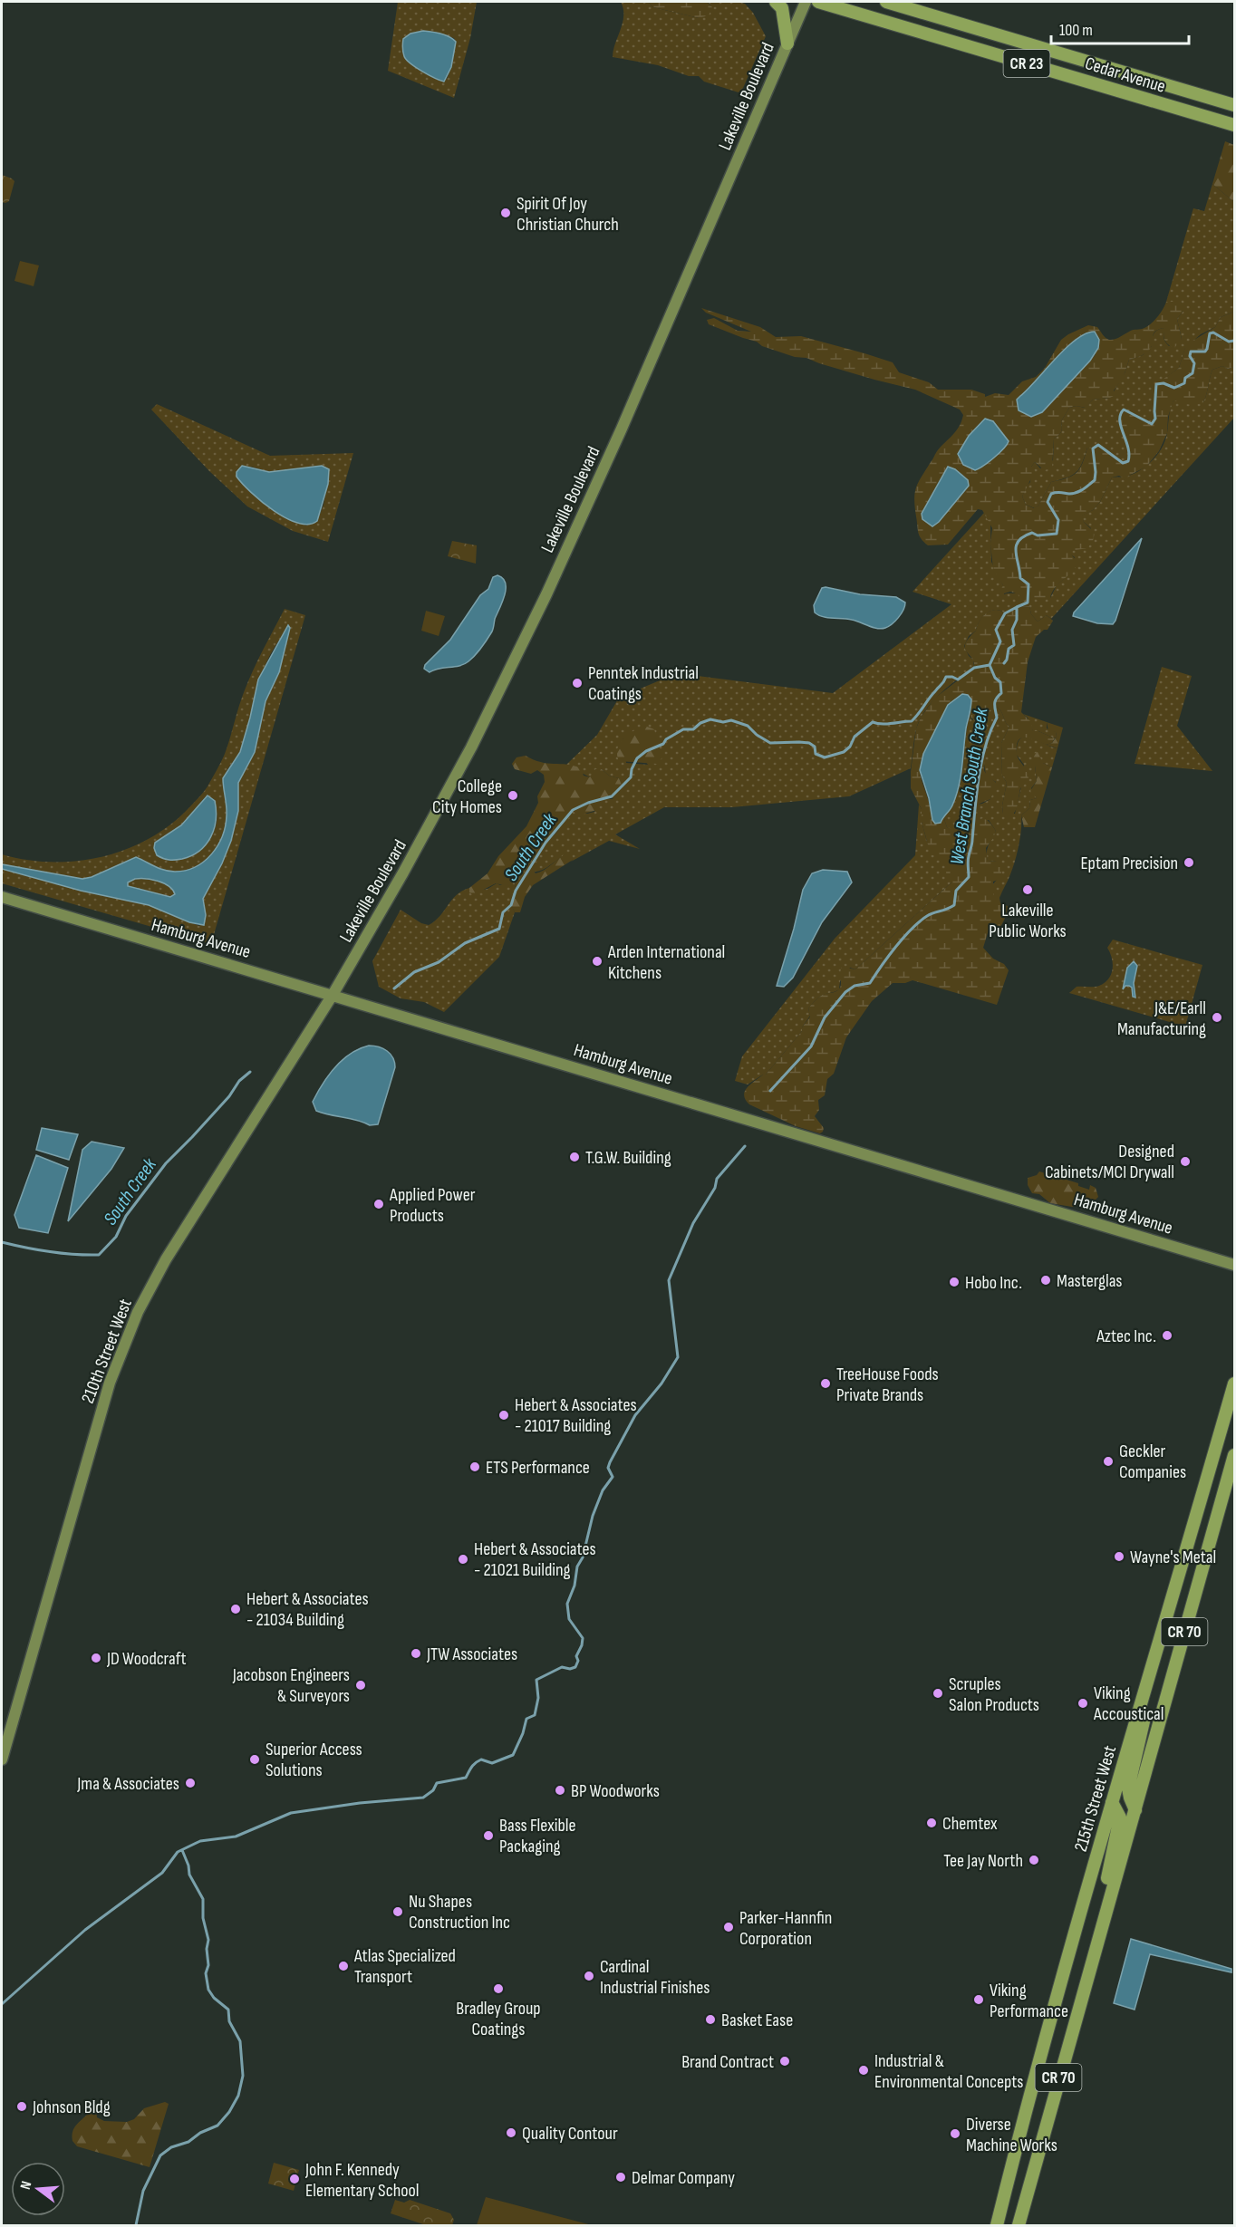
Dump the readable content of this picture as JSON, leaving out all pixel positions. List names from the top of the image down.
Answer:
{
  "streets": {
    "main road": [
      "CR 23",
      "Cedar Avenue",
      "CR 70",
      "215th Street West"
    ],
    "street": ["Lakeville Boulevard", "Hamburg Avenue", "210th Street West"]
  },
  "crossings": [
    ["Lakeville Boulevard", "Hamburg Avenue"],
    ["Lakeville Boulevard", "210th Street West"],
    ["Hamburg Avenue", "210th Street West"]
  ],
  "water": ["West Branch South Creek", "South Creek"],
  "places": [
    "Spirit Of Joy Christian Church",
    "Penntek Industrial Coatings",
    "College City Homes",
    "Eptam Precision",
    "Lakeville Public Works",
    "Arden International Kitchens",
    "J&E/Earll Manufacturing",
    "T.G.W. Building",
    "Designed Cabinets/MCI Drywall",
    "Applied Power Products",
    "Masterglas",
    "Hobo Inc.",
    "Aztec Inc.",
    "TreeHouse Foods Private Brands",
    "Hebert & Associates - 21017 Building",
    "Geckler Companies",
    "ETS Performance",
    "Wayne's Metal",
    "Hebert & Associates - 21021 Building",
    "Hebert & Associates - 21034 Building",
    "JTW Associates",
    "JD Woodcraft",
    "Jacobson Engineers & Surveyors",
    "Scruples Salon Products",
    "Viking Accoustical",
    "Superior Access Solutions",
    "Jma & Associates",
    "BP Woodworks",
    "Chemtex",
    "Bass Flexible Packaging",
    "Tee Jay North",
    "Nu Shapes Construction Inc",
    "Parker-Hannfin Corporation",
    "Atlas Specialized Transport",
    "Cardinal Industrial Finishes",
    "Bradley Group Coatings",
    "Viking Performance",
    "Basket Ease",
    "Brand Contract",
    "Industrial & Environmental Concepts",
    "Johnson Bldg",
    "Quality Contour",
    "Diverse Machine Works",
    "Delmar Company",
    "John F. Kennedy Elementary School"
  ],
  "scale_bar": "100 m",
  "north": "left"
}
